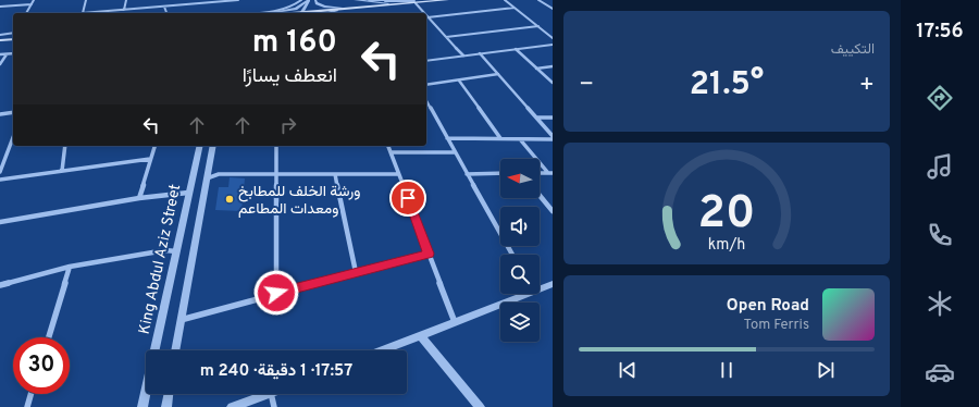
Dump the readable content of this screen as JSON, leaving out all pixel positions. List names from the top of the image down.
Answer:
{
  "streets": {
    "street": ["King Abdul Aziz Street"]
  },
  "places": ["ورشة الخلف للمطابخ ومعدات المطاعم"],
  "north": "left",
  "page": {
    "tabs": "17:56",
    "tile": "التكييف",
    "turn": ["160 m", "انعطف يسارًا"],
    "heat": ["−", "21.5°", "+"],
    "song": ["Open Road", "Tom Ferris"],
    "limit": "30",
    "trip": "17:57 · 1 دقيقة · 240 m",
    "gauge": ["20", "km/h"]
  }
}
